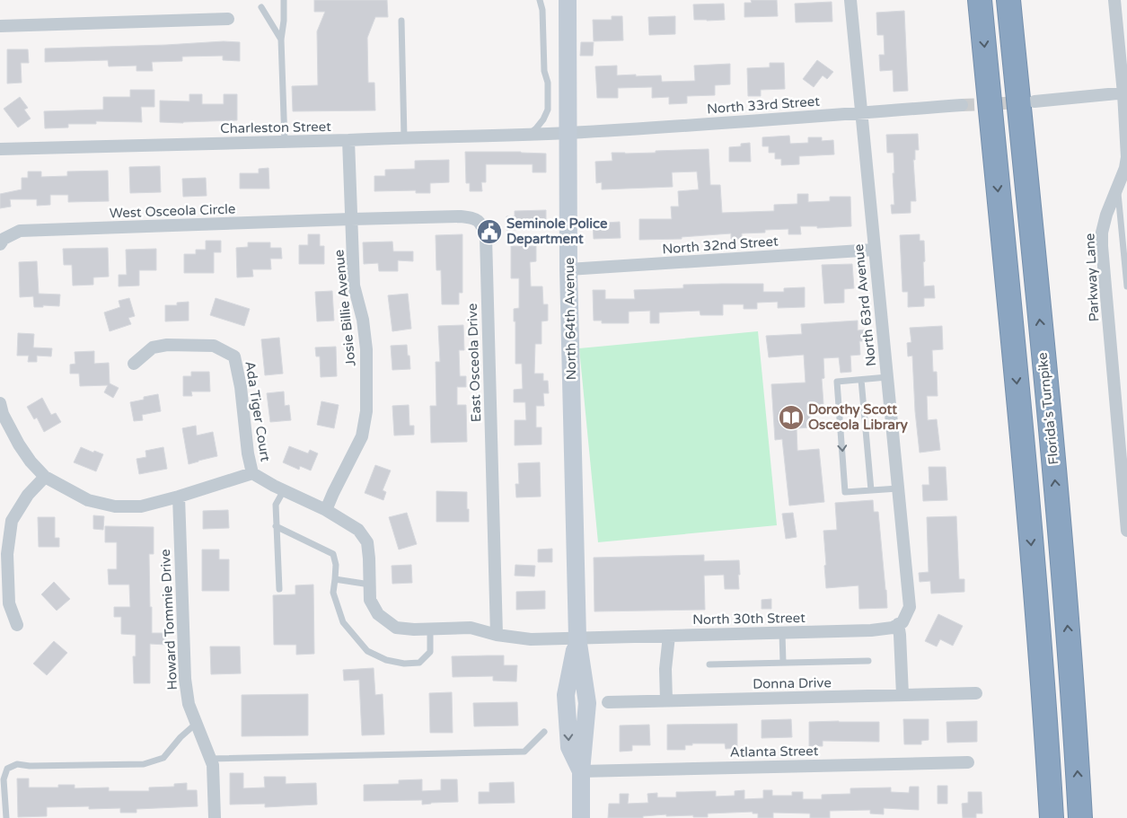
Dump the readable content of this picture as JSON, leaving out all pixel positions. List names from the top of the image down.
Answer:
{
  "streets": {
    "highway": ["Florida's Turnpike"],
    "street": [
      "North 33rd Street",
      "Charleston Street",
      "West Osceola Circle",
      "North 32nd Street",
      "Parkway Lane",
      "North 63rd Avenue",
      "Josie Billie Avenue",
      "North 64th Avenue",
      "East Osceola Drive",
      "Ada Tiger Court",
      "North 30th Street",
      "Howard Tommie Drive",
      "Donna Drive",
      "Atlanta Street"
    ]
  },
  "crossings": [
    ["North 33rd Street", "Charleston Street"],
    ["North 33rd Street", "North 63rd Avenue"],
    ["North 33rd Street", "North 64th Avenue"],
    ["Charleston Street", "Josie Billie Avenue"],
    ["Charleston Street", "North 64th Avenue"],
    ["West Osceola Circle", "Josie Billie Avenue"],
    ["West Osceola Circle", "East Osceola Drive"],
    ["North 32nd Street", "North 63rd Avenue"],
    ["North 32nd Street", "North 64th Avenue"],
    ["North 63rd Avenue", "North 30th Street"],
    ["Josie Billie Avenue", "East Osceola Drive"],
    ["North 64th Avenue", "North 30th Street"],
    ["North 64th Avenue", "Atlanta Street"]
  ],
  "places": {
    "public building": ["Seminole Police Department"],
    "library": ["Dorothy Scott Osceola Library"]
  }
}
